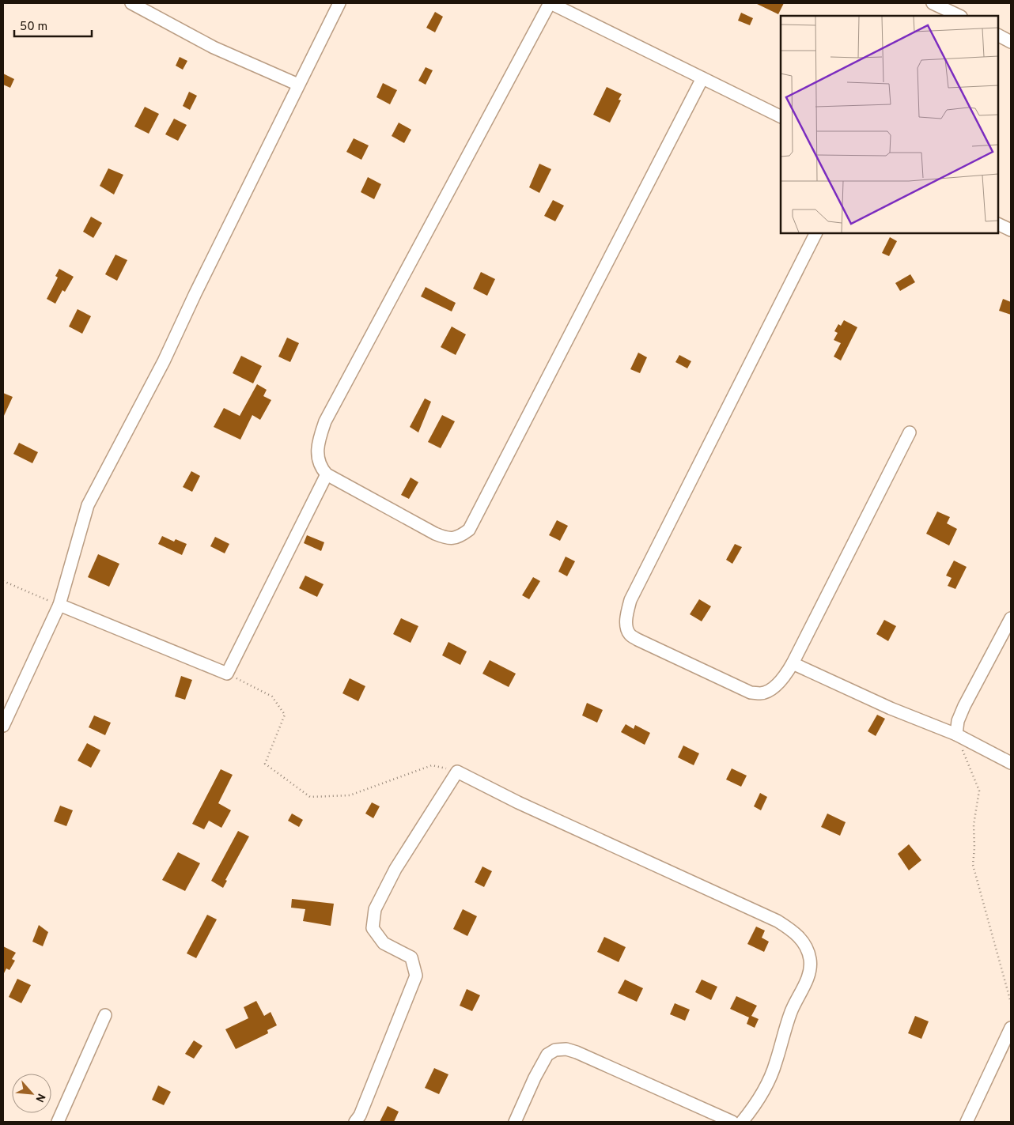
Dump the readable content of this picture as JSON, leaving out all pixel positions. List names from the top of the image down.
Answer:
{
  "scale_bar": "50 m",
  "north": "bottom right"
}
